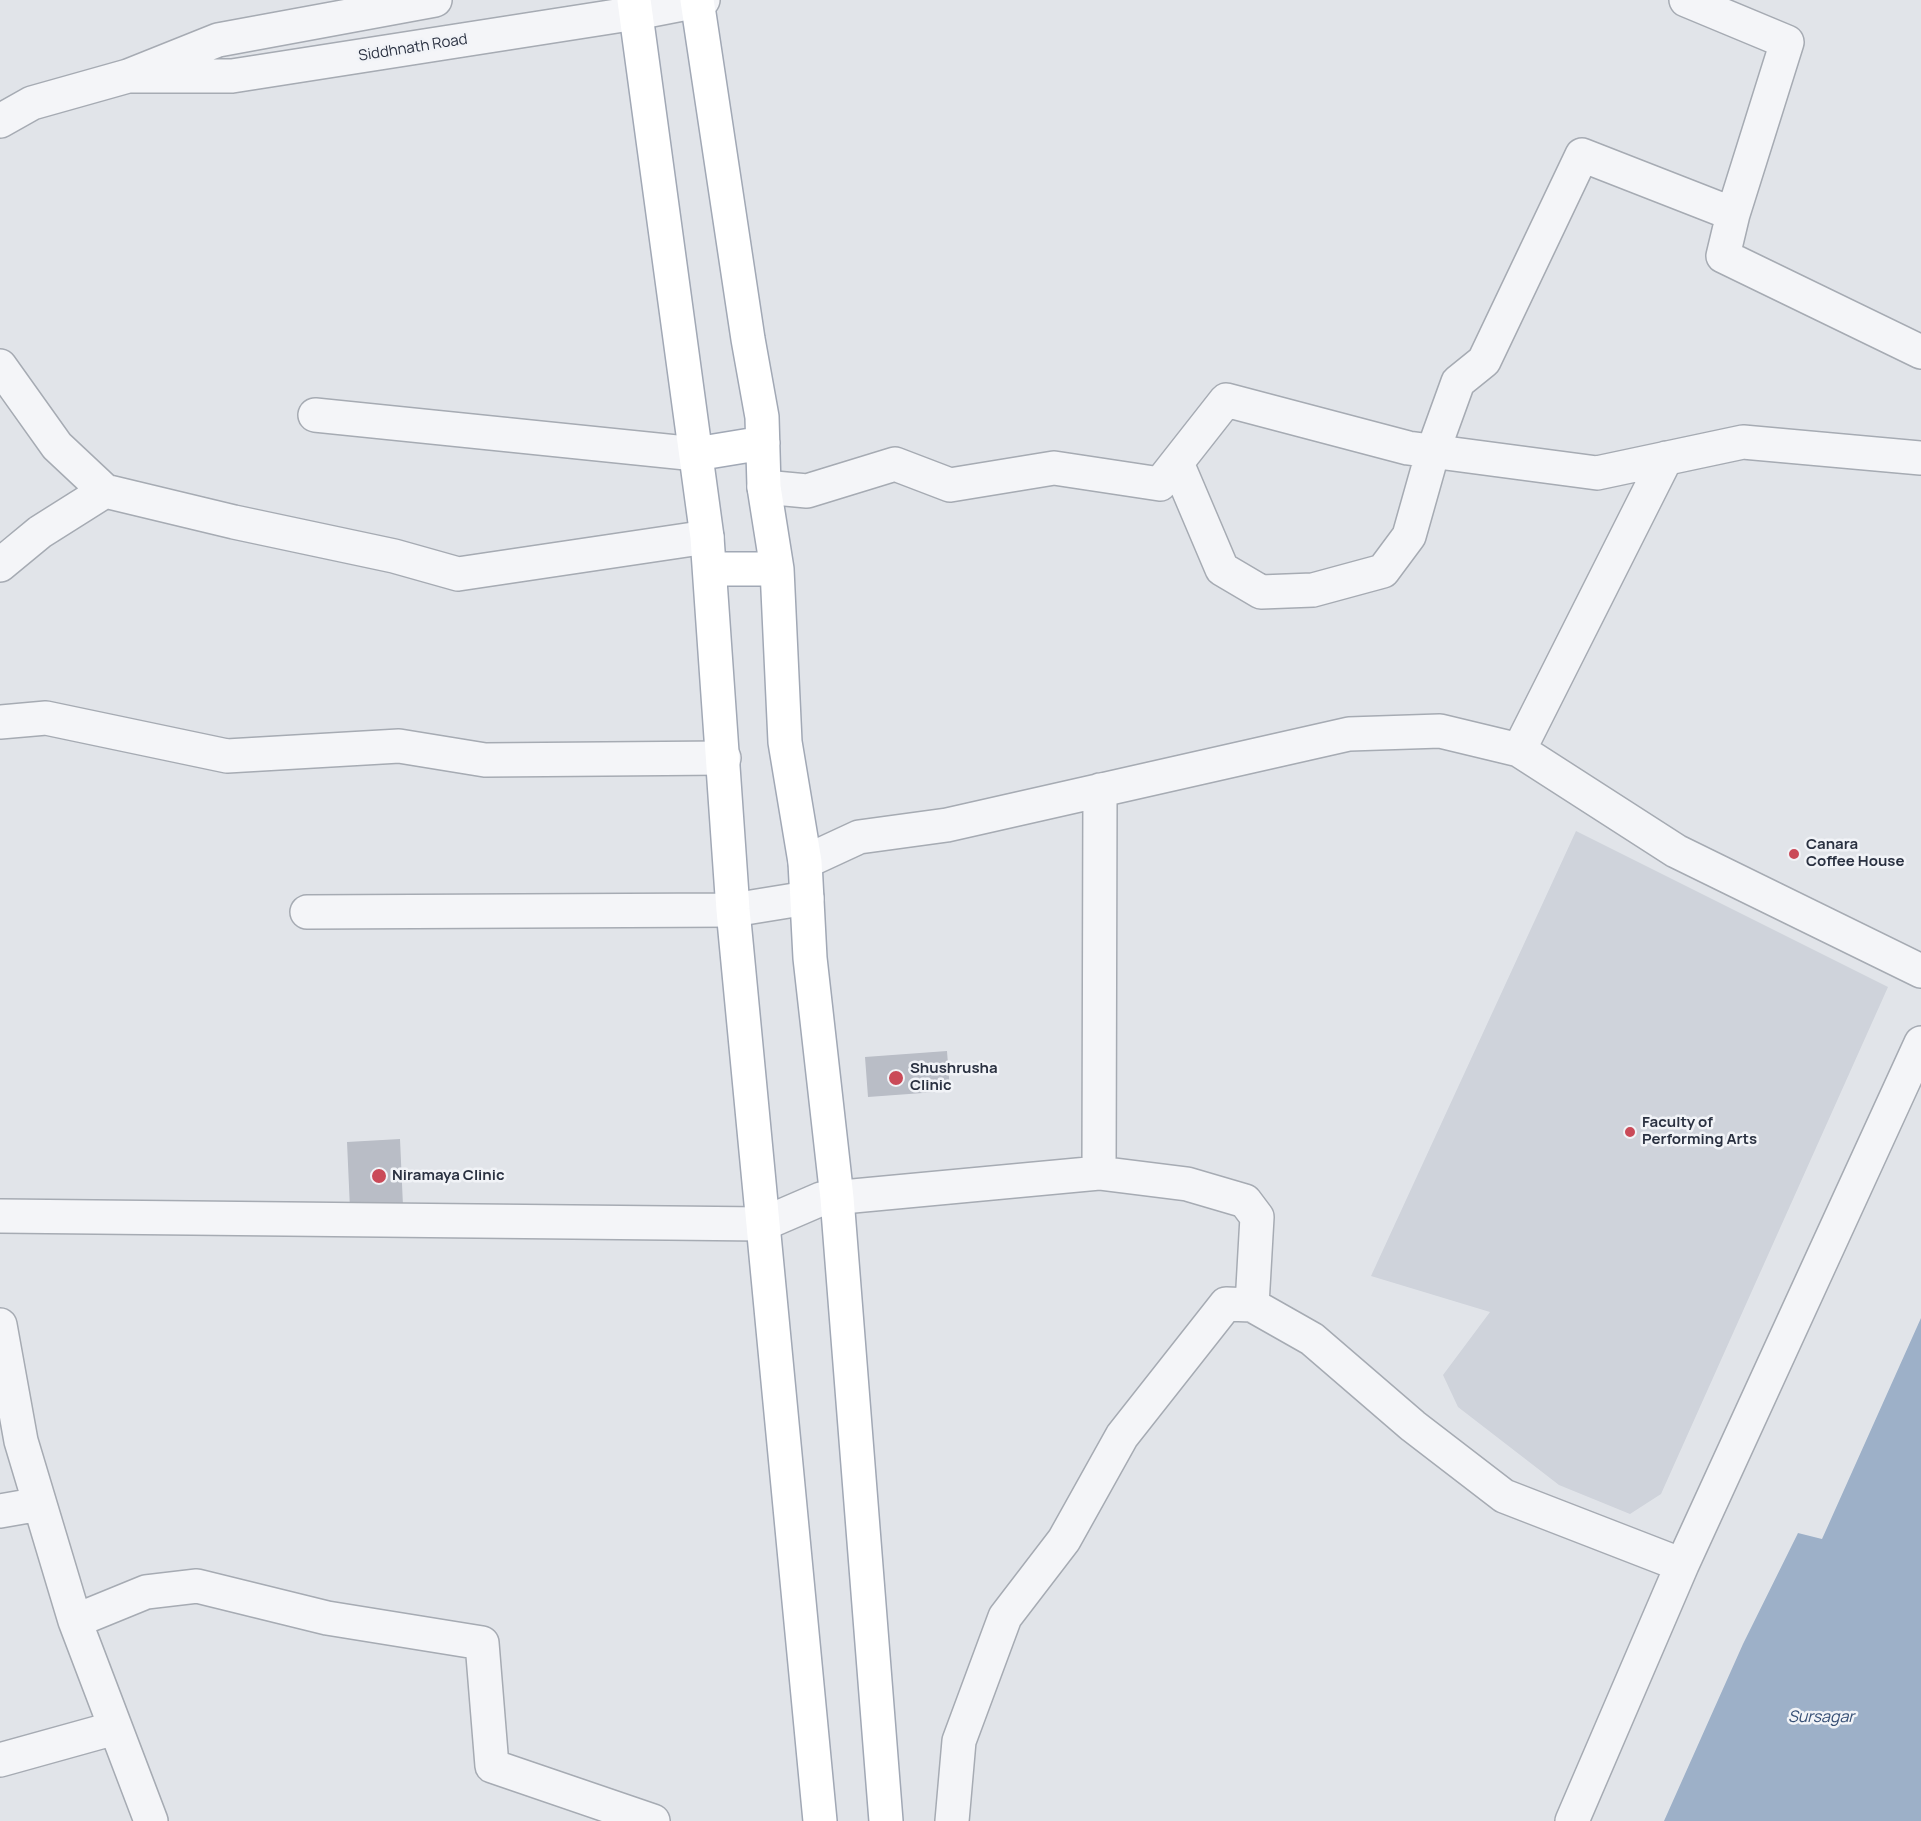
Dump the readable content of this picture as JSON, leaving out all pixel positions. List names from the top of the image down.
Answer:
{
  "streets": {
    "street": ["Siddhnath Road"]
  },
  "water": ["Sursagar"],
  "places": [
    "Canara Coffee House",
    "Shushrusha Clinic",
    "Faculty of Performing Arts",
    "Niramaya Clinic"
  ]
}
